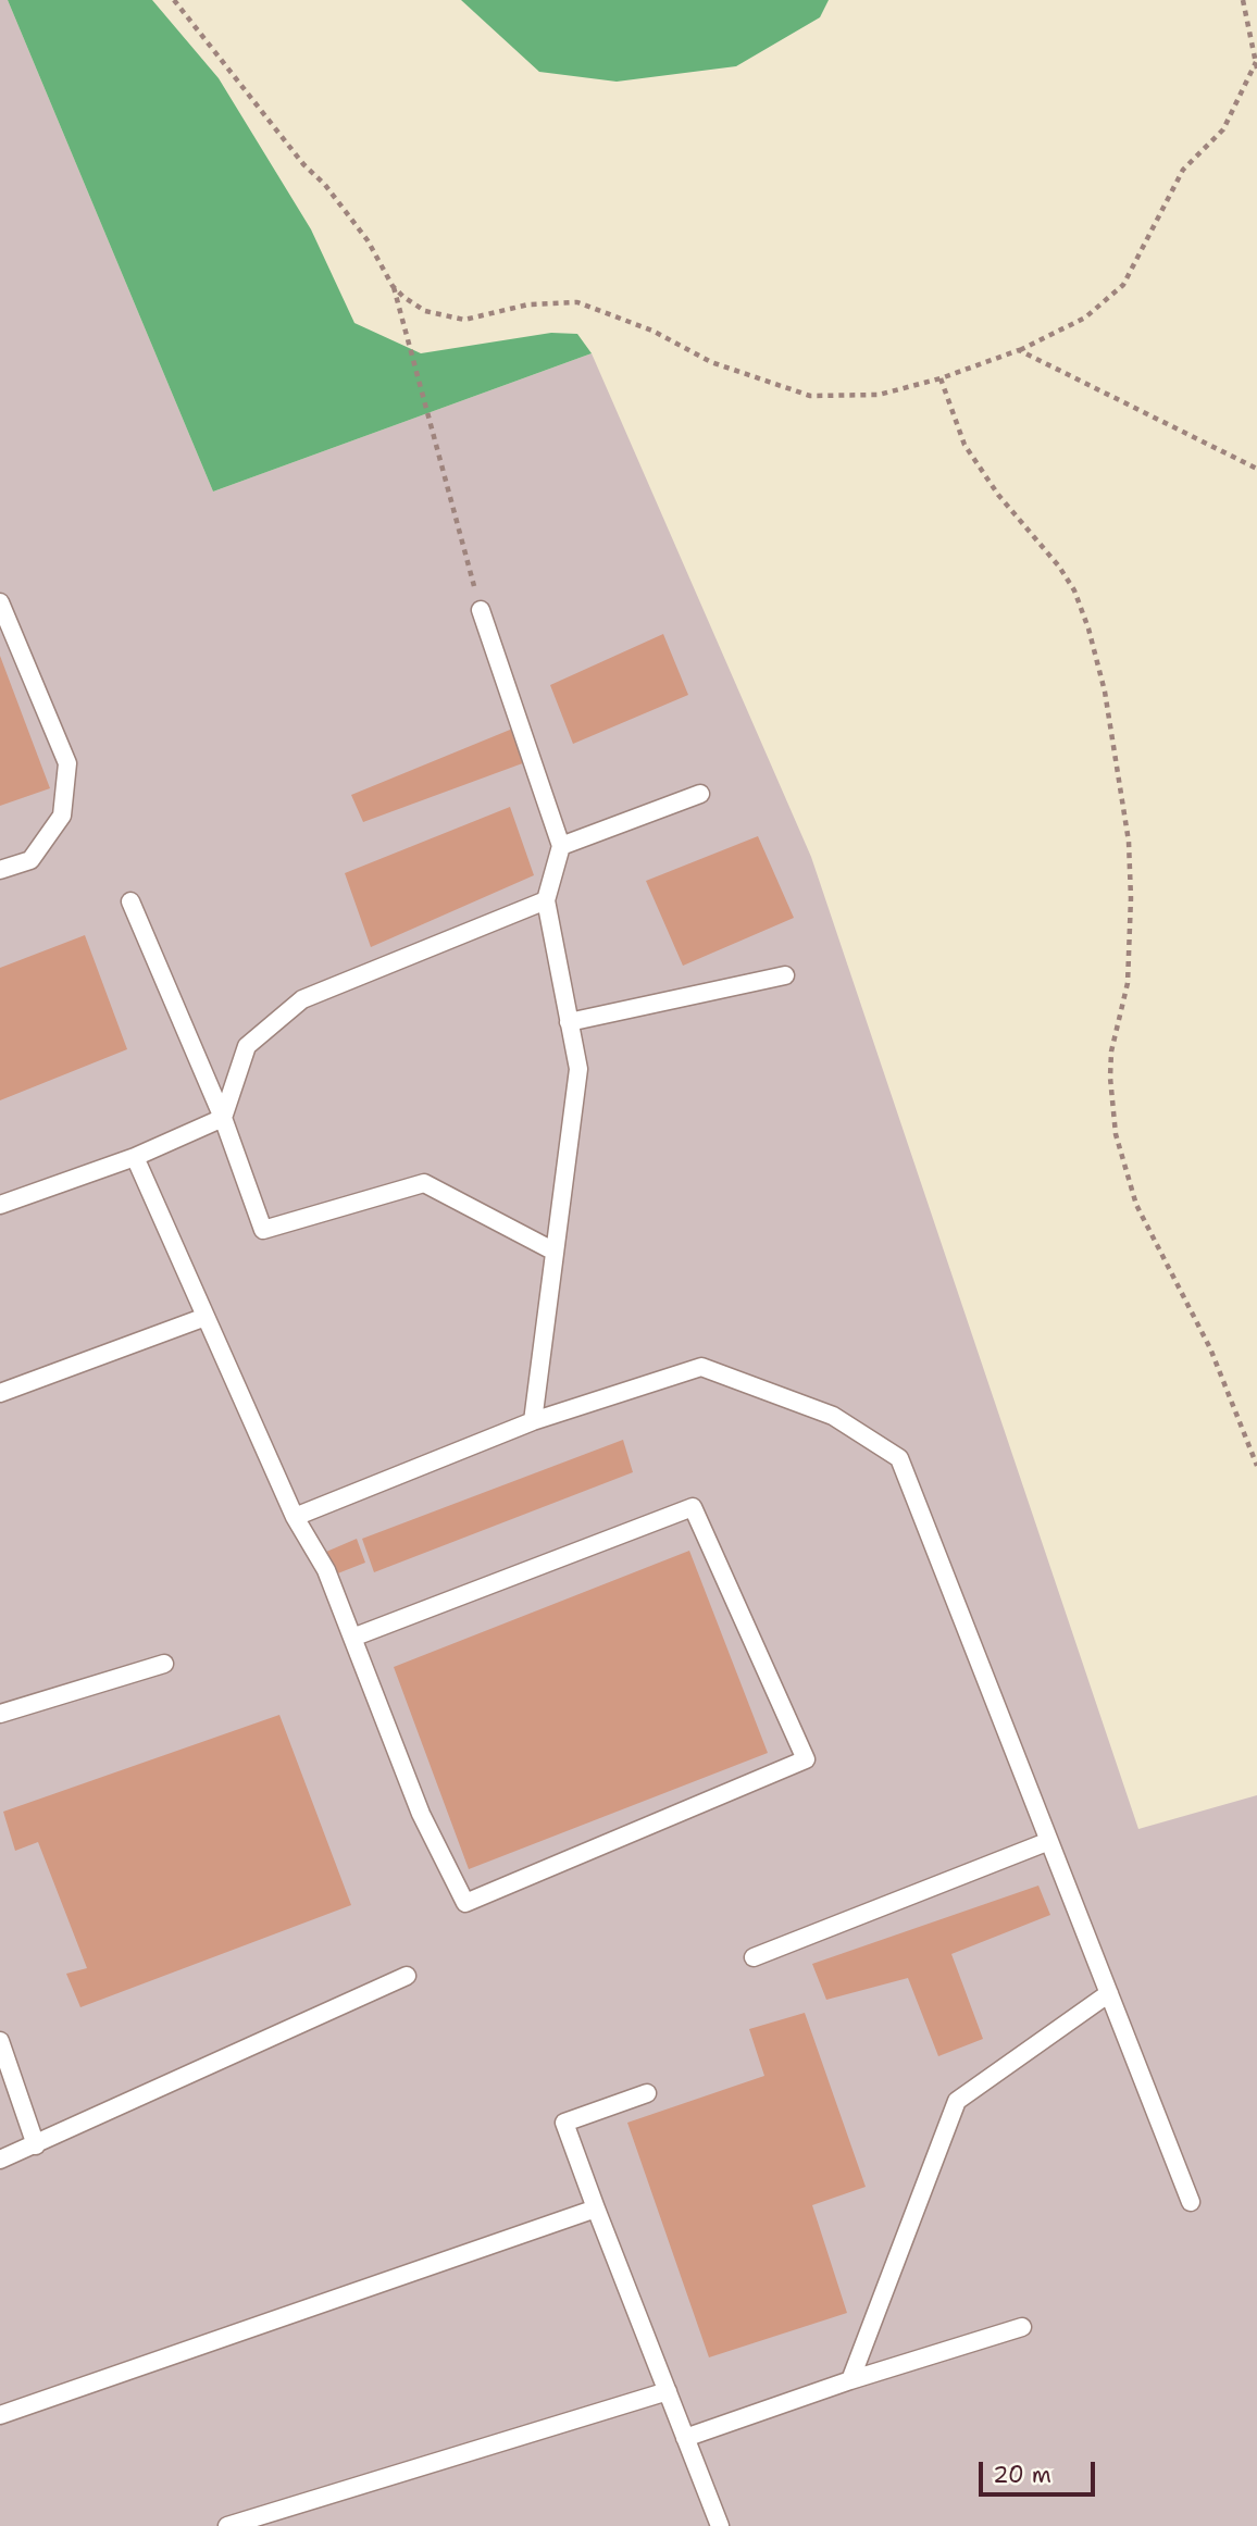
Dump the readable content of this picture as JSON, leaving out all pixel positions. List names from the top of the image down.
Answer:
{
  "scale_bar": "20 m"
}
